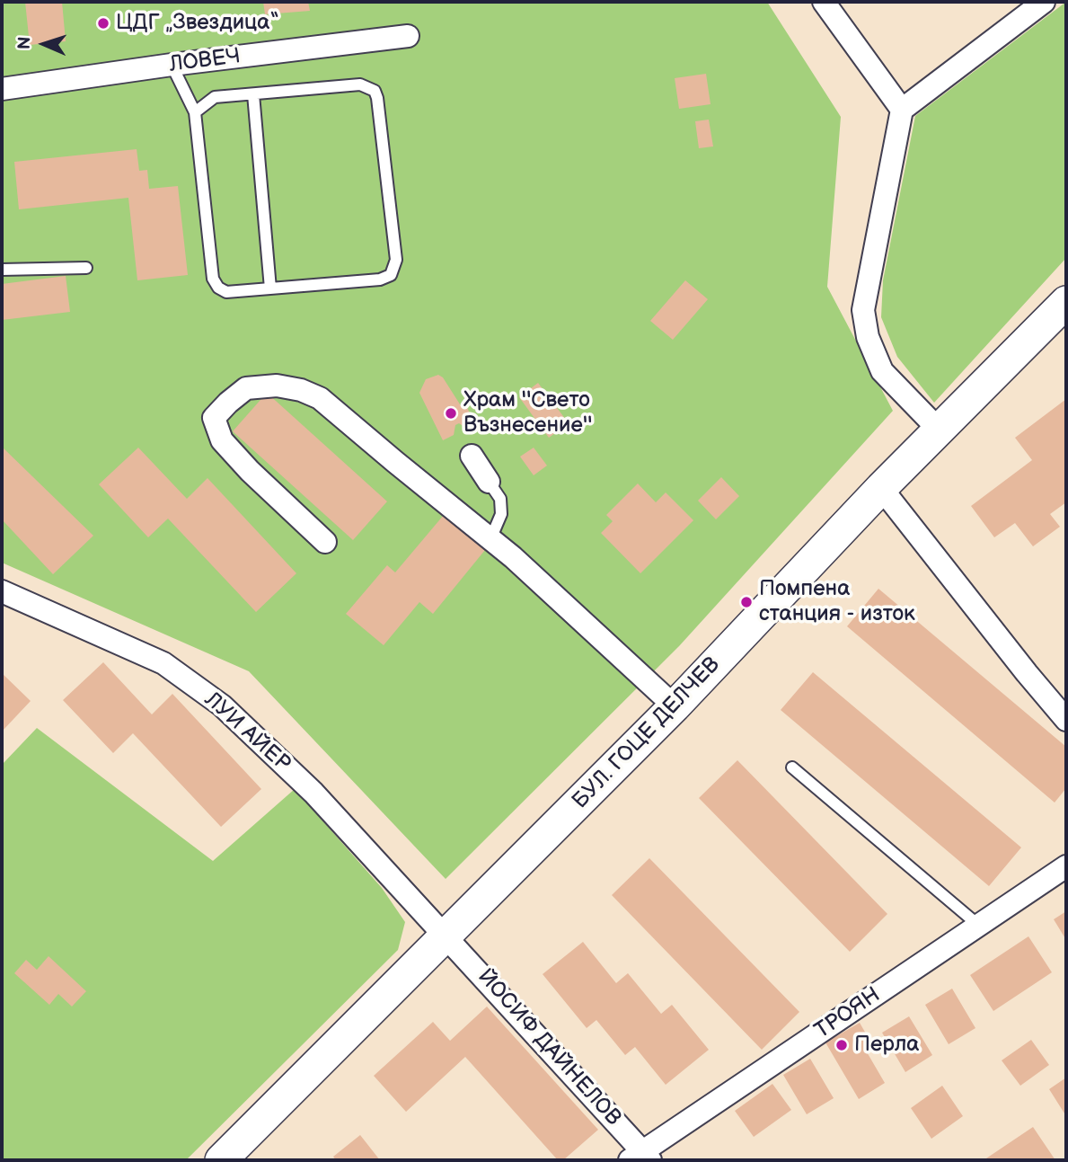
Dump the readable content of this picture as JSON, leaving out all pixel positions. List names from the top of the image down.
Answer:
{
  "streets": {
    "main road": ["БУЛ. ГОЦЕ ДЕЛЧЕВ"],
    "street": [
      "ЛОВЕЧ",
      "ЛУИ АЙЕР",
      "ТРОЯН",
      "ЙОСИФ ДАЙНЕЛОВ"
    ]
  },
  "crossings": [
    ["ЛУИ АЙЕР", "БУЛ. ГОЦЕ ДЕЛЧЕВ"],
    ["ЛУИ АЙЕР", "ЙОСИФ ДАЙНЕЛОВ"],
    ["БУЛ. ГОЦЕ ДЕЛЧЕВ", "ЙОСИФ ДАЙНЕЛОВ"],
    ["ТРОЯН", "ЙОСИФ ДАЙНЕЛОВ"]
  ],
  "places": [
    "ЦДГ „Звездица“",
    "Храм ''Свето Възнесение''",
    "Помпена станция - изток",
    "Перла"
  ],
  "north": "left"
}
